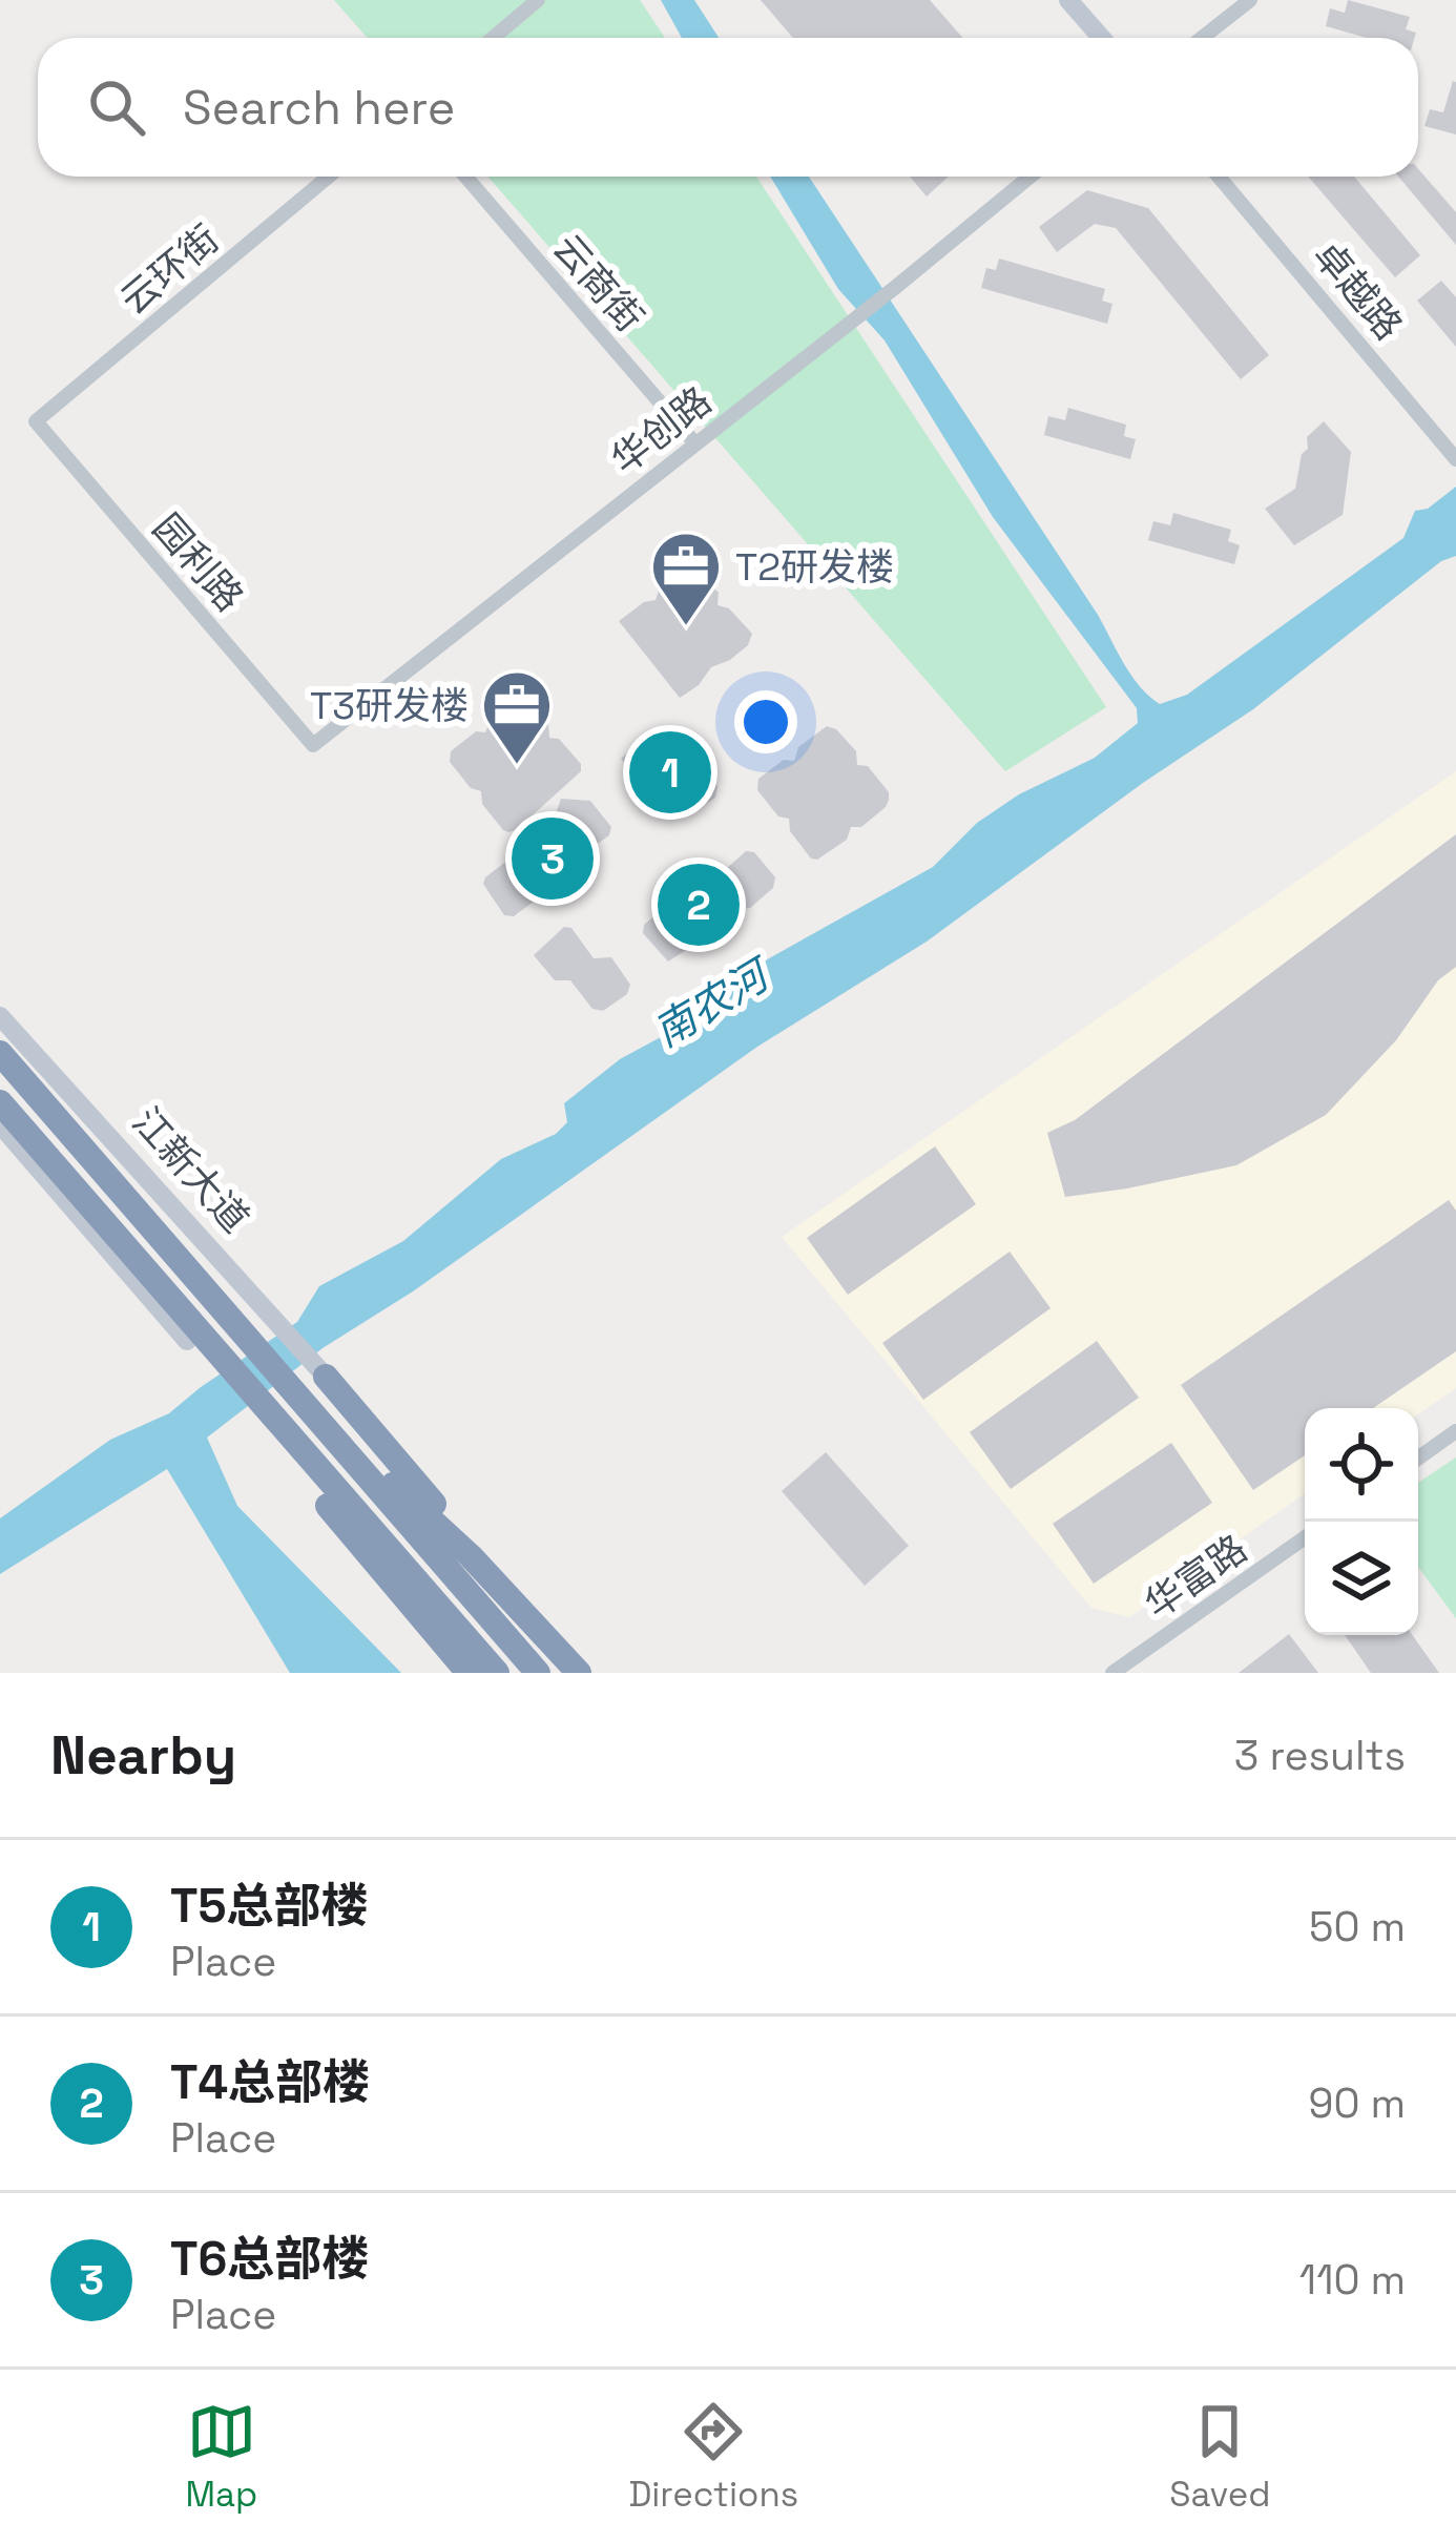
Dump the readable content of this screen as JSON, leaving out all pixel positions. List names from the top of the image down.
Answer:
{
  "streets": {
    "highway": ["江新大道"],
    "street": [
      "云环街",
      "云商街",
      "卓越路",
      "华创路",
      "园利路",
      "华富路"
    ]
  },
  "crossings": [
    ["云环街", "园利路"],
    ["云商街", "华创路"],
    ["华创路", "园利路"]
  ],
  "water": ["南农河"],
  "places": {
    "office": ["T2研发楼", "T3研发楼"]
  },
  "page": {
    "search": "Search here",
    "pins": ["1", "3", "2"],
    "heading": ["Nearby", "3 results"],
    "list": [
      {
        "mark": "1",
        "name": "T5总部楼",
        "note": "Place",
        "value": "50 m"
      },
      {
        "mark": "2",
        "name": "T4总部楼",
        "note": "Place",
        "value": "90 m"
      },
      {
        "mark": "3",
        "name": "T6总部楼",
        "note": "Place",
        "value": "110 m"
      }
    ],
    "nav": ["Map", "Directions", "Saved"]
  }
}
